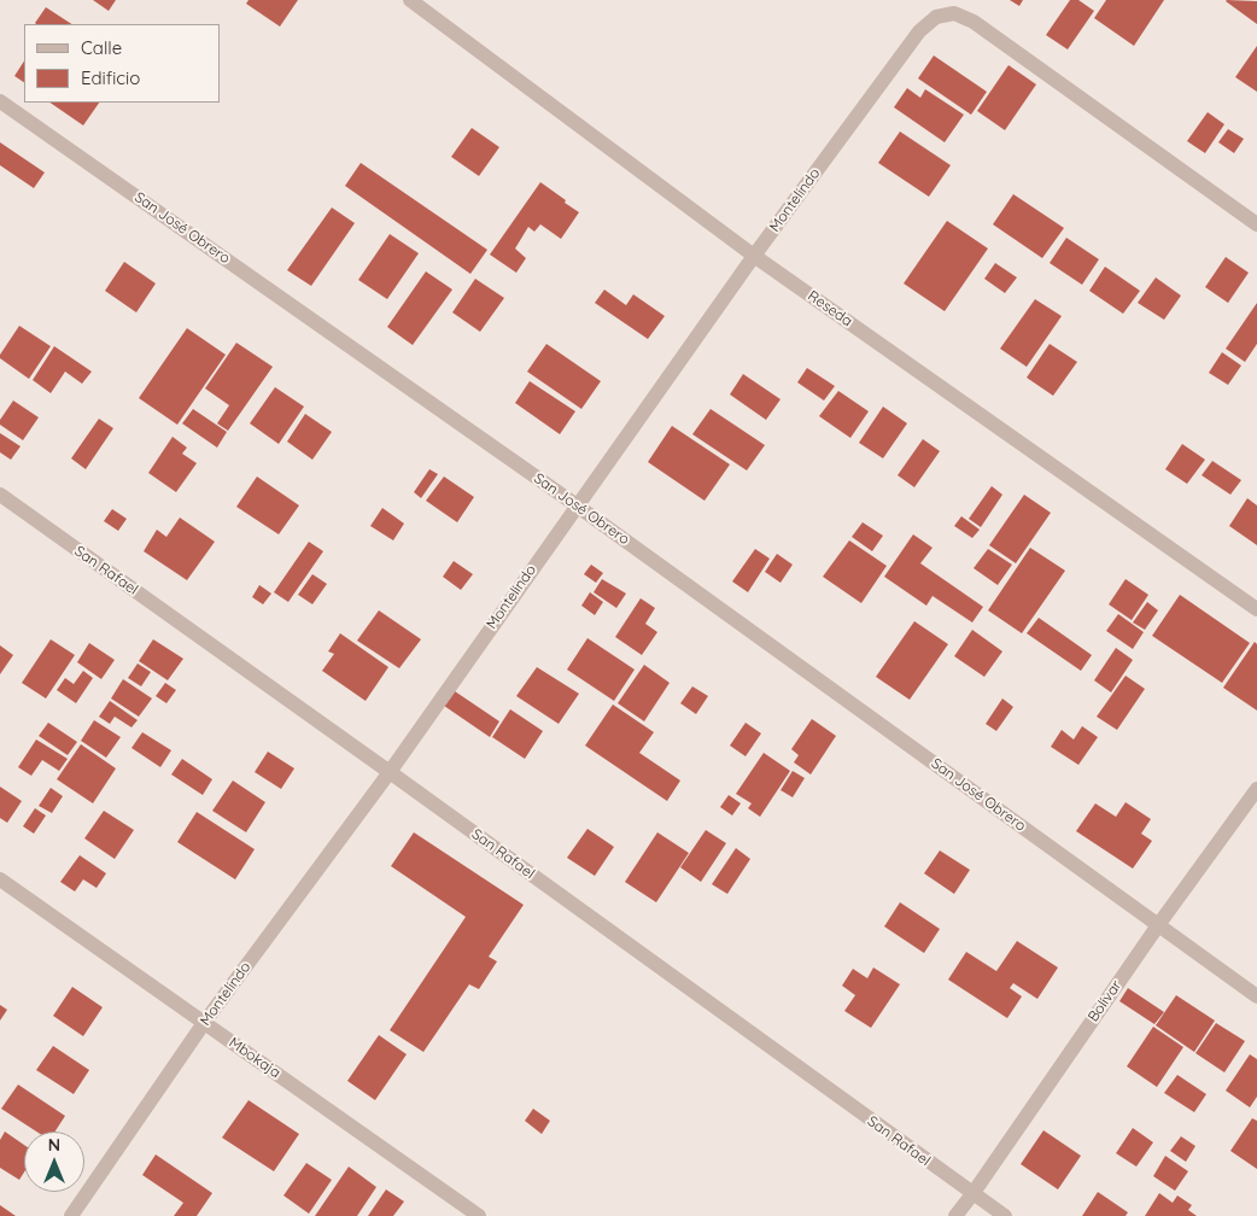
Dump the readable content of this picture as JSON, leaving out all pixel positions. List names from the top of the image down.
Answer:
{
  "streets": {
    "street": [
      "Montelindo",
      "San José Obrero",
      "Reseda",
      "San Rafael",
      "Bolivar",
      "Mbokaja"
    ]
  },
  "crossings": [
    ["Montelindo", "San José Obrero"],
    ["Montelindo", "Reseda"],
    ["Montelindo", "San Rafael"],
    ["Montelindo", "Mbokaja"],
    ["San José Obrero", "Bolivar"],
    ["San Rafael", "Bolivar"]
  ],
  "legend": ["Calle", "Edificio"],
  "north": "top"
}
